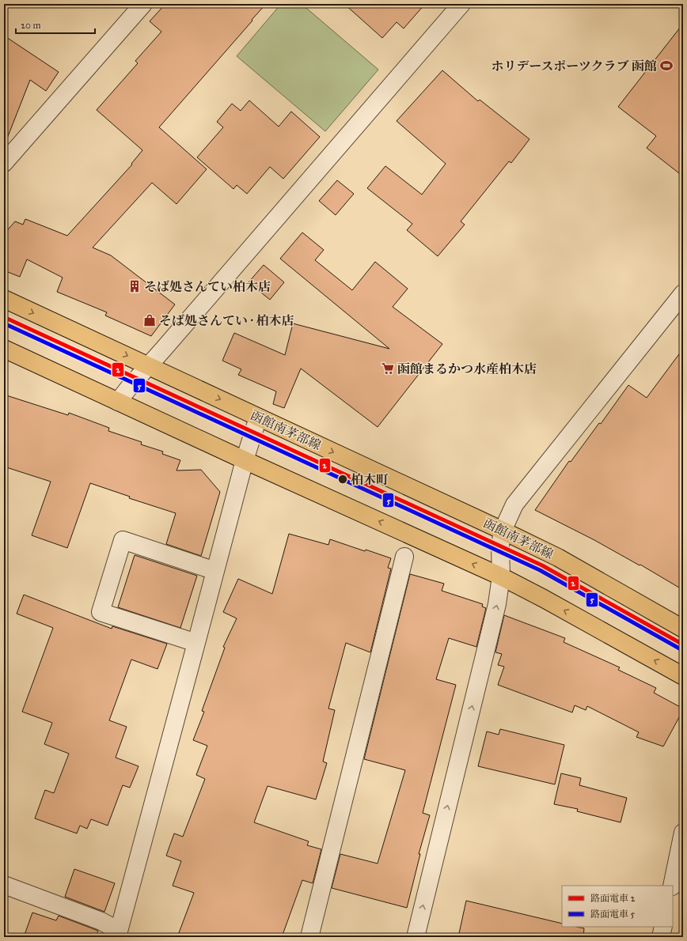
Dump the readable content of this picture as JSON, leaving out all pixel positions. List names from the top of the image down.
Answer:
{
  "streets": {
    "main road": ["函館南茅部線"]
  },
  "places": {
    "sports": ["ホリデースポーツクラブ 函館"],
    "building": ["そば処さんてい柏木店"],
    "shop": ["そば処さんてい · 柏木店"],
    "supermarket": ["函館まるかつ水産柏木店"],
    "other": ["柏木町"]
  },
  "lines": ["tram line 2", "tram line 5"],
  "legend": ["路面電車 2", "路面電車 5"],
  "scale_bar": "20 m"
}
